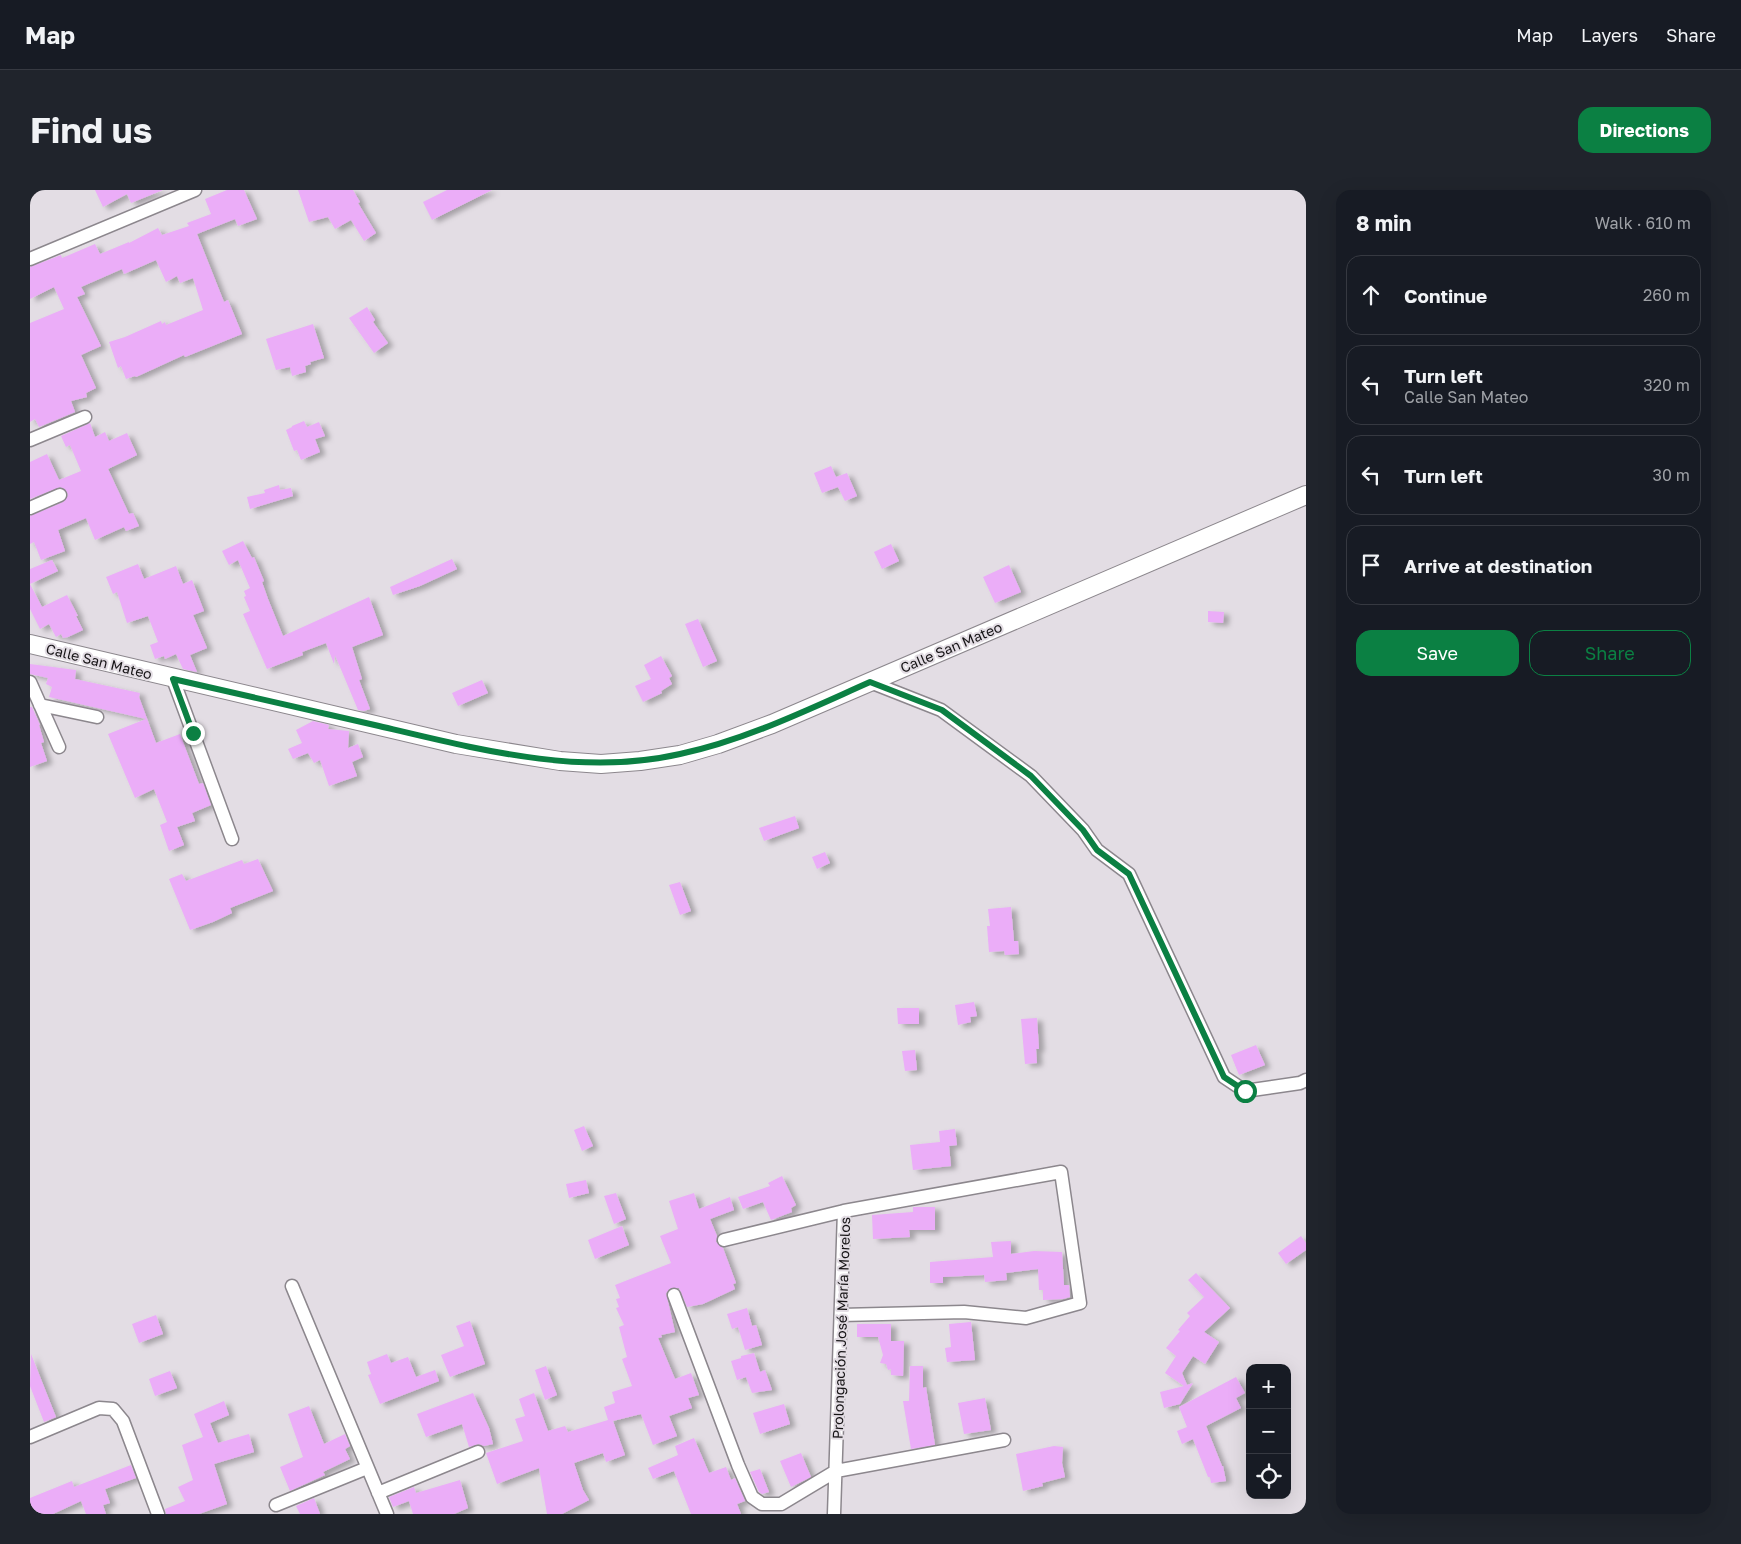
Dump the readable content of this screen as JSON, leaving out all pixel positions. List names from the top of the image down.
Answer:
{
  "streets": {
    "street": ["Calle San Mateo", "Prolongación José María Morelos"]
  },
  "page": {
    "header": "Map",
    "nav": ["Map", "Layers", "Share"],
    "buttons": [
      "Directions",
      ["Save", "Share"]
    ],
    "title": "Find us",
    "heading": ["8 min", "Walk · 610 m"],
    "list": [
      ["Continue", "260 m"],
      ["Turn left", "Calle San Mateo", "320 m"],
      ["Turn left", "30 m"],
      "Arrive at destination"
    ],
    "map_buttons": ["+", "−"]
  }
}
